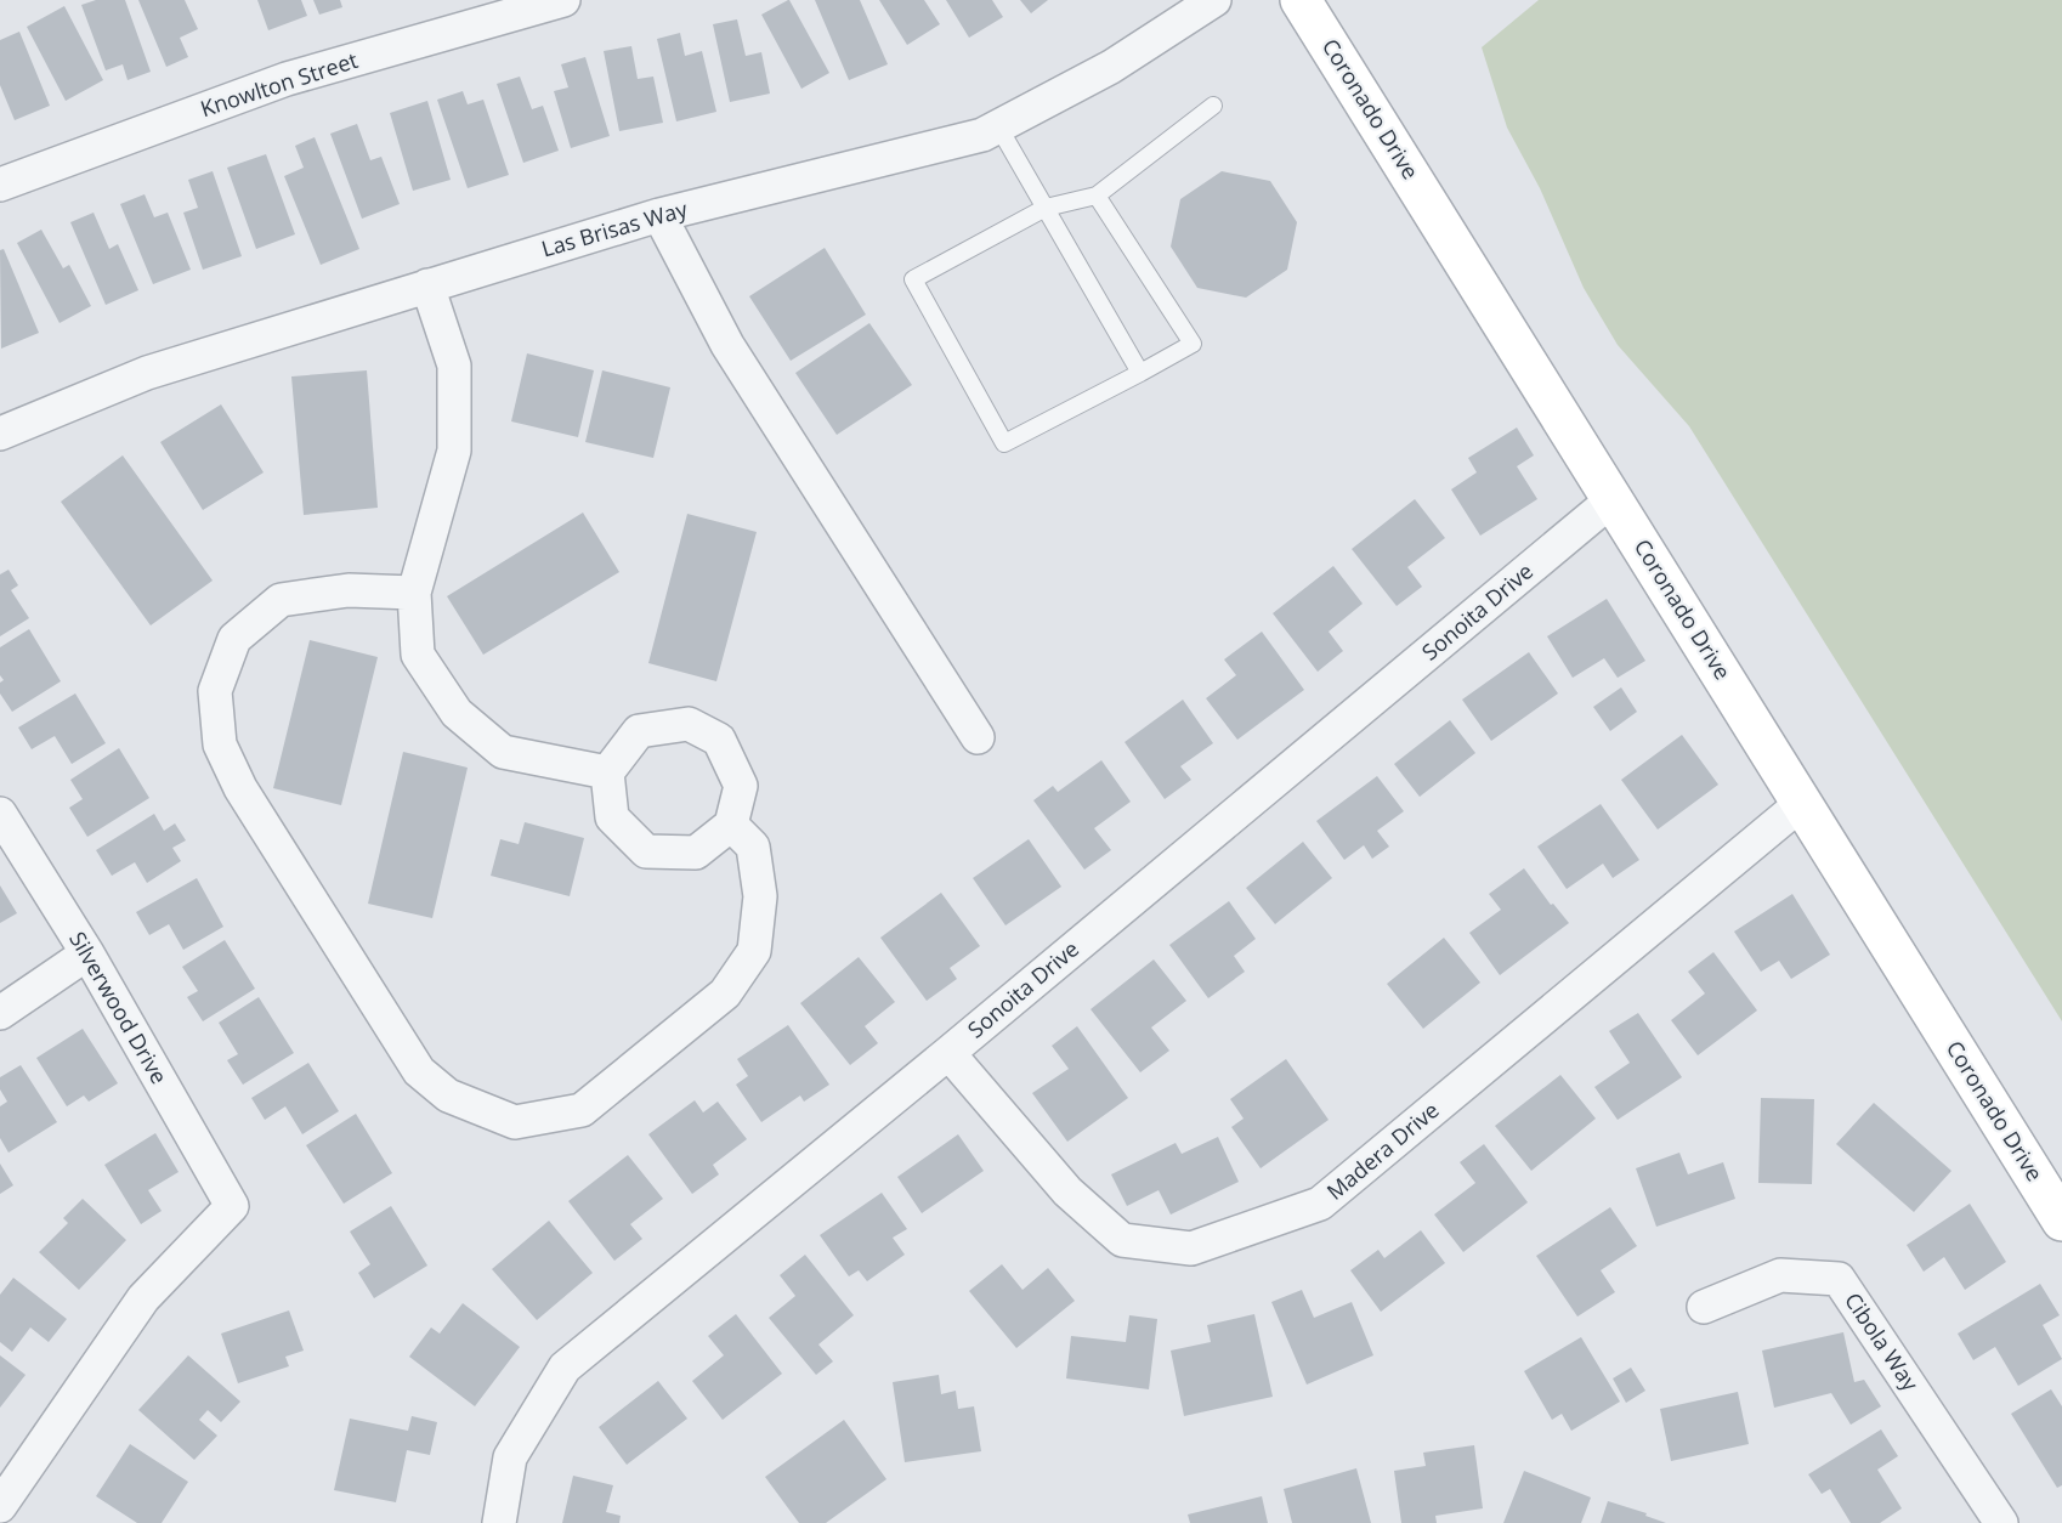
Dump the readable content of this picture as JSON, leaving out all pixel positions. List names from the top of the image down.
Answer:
{
  "streets": {
    "street": [
      "Knowlton Street",
      "Coronado Drive",
      "Las Brisas Way",
      "Sonoita Drive",
      "Silverwood Drive",
      "Madera Drive",
      "Cibola Way"
    ]
  },
  "crossings": [
    ["Coronado Drive", "Sonoita Drive"],
    ["Coronado Drive", "Madera Drive"],
    ["Sonoita Drive", "Madera Drive"]
  ]
}
